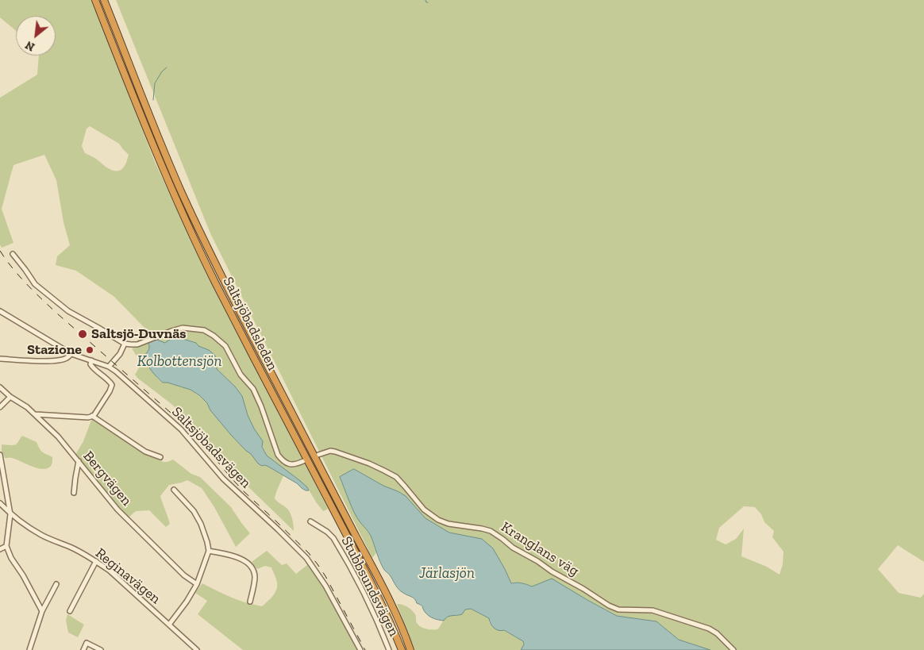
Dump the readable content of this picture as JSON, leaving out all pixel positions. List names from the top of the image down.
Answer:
{
  "streets": {
    "highway": ["Saltsjöbadsleden"],
    "street": [
      "Saltsjöbadsvägen",
      "Bergvägen",
      "Kranglans väg",
      "Reginavägen",
      "Stubbsundsvägen"
    ]
  },
  "water": ["Kolbottensjön", "Järlasjön"],
  "places": ["Saltsjö-Duvnäs", "Stazione"],
  "north": "bottom left"
}
